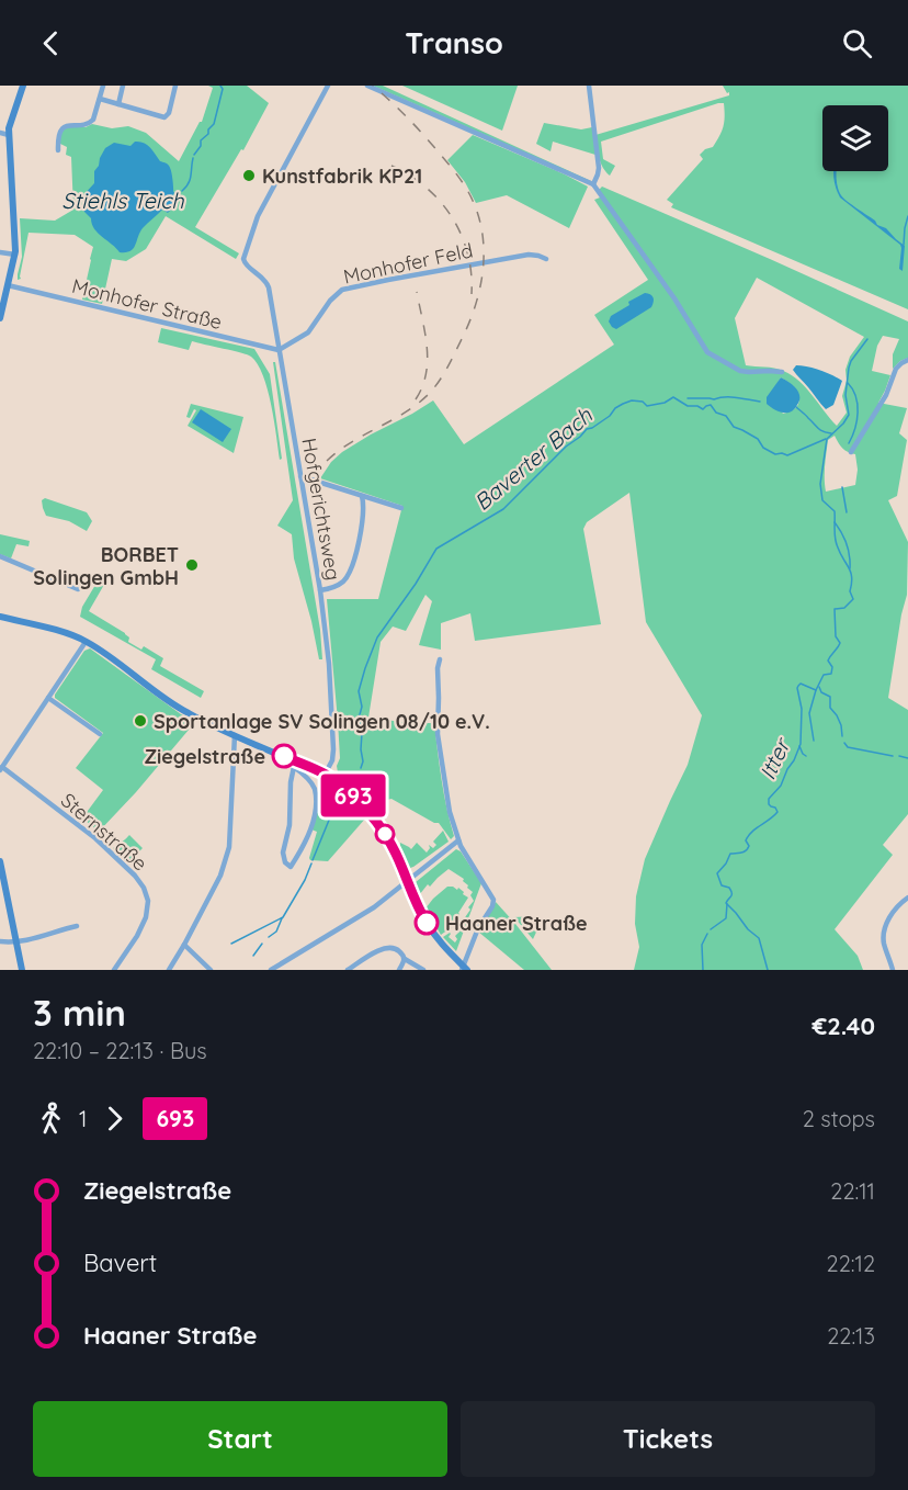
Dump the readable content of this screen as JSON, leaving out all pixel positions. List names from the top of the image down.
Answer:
{
  "streets": {
    "street": [
      "Monhofer Feld",
      "Monhofer Straße",
      "Hofgerichtsweg",
      "Sternstraße"
    ]
  },
  "crossings": [
    ["Monhofer Feld", "Monhofer Straße"],
    ["Monhofer Feld", "Hofgerichtsweg"],
    ["Monhofer Straße", "Hofgerichtsweg"]
  ],
  "water": ["Stiehls Teich", "Baverter Bach", "Itter"],
  "places": [
    "Kunstfabrik KP21",
    "BORBET Solingen GmbH",
    "Sportanlage SV Solingen 08/10 e.V.",
    "Ziegelstraße",
    "Haaner Straße"
  ],
  "lines": ["bus line 693"],
  "page": {
    "header": "Transo",
    "on_map": "693",
    "heading": ["3 min", "22:10 – 22:13 · Bus", "€2.40"],
    "legs": ["1", "693", "2 stops"],
    "list": [
      {
        "name": "Ziegelstraße",
        "value": "22:11"
      },
      {
        "name": "Bavert",
        "value": "22:12"
      },
      {
        "name": "Haaner Straße",
        "value": "22:13"
      }
    ],
    "buttons": ["Start", "Tickets"]
  }
}
